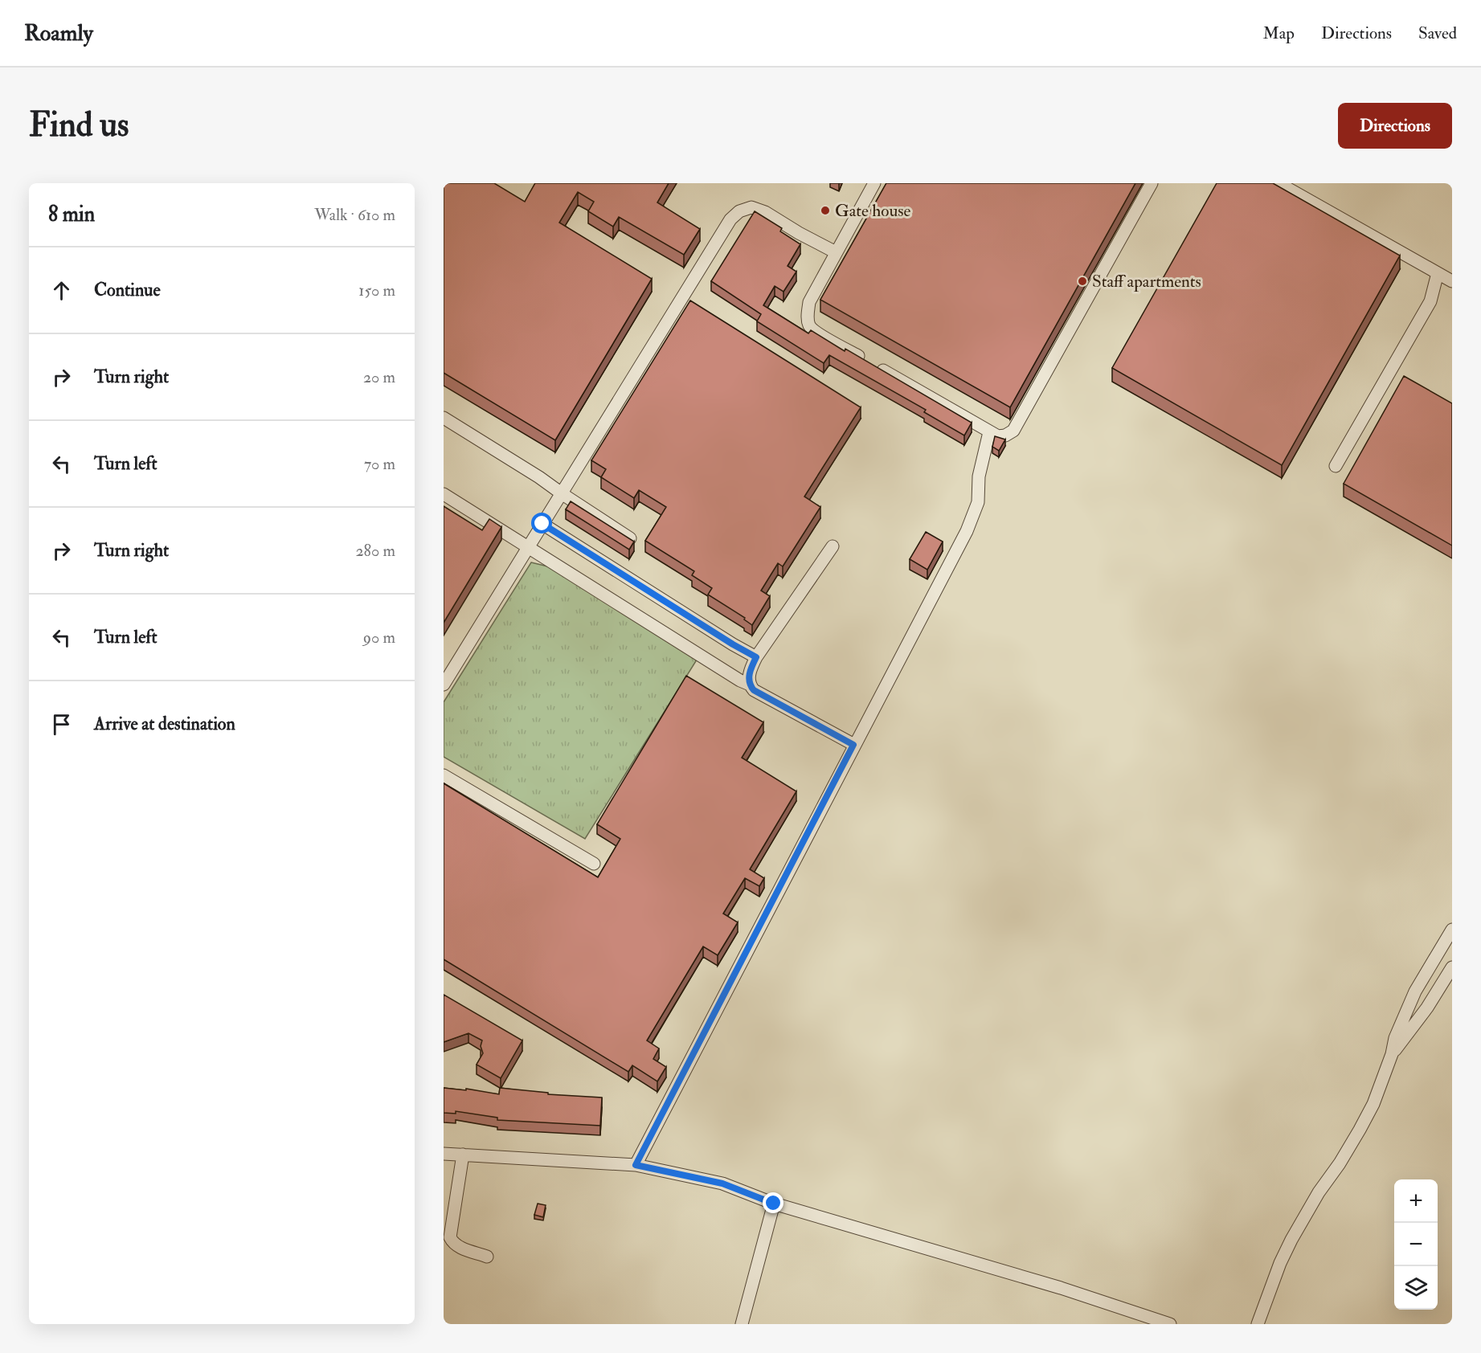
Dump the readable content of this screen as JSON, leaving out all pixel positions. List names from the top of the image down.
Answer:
{
  "places": ["Gate house", "Staff apartments"],
  "page": {
    "header": "Roamly",
    "nav": ["Map", "Directions", "Saved"],
    "buttons": "Directions",
    "title": "Find us",
    "heading": ["8 min", "Walk · 610 m"],
    "list": [
      ["Continue", "150 m"],
      ["Turn right", "20 m"],
      ["Turn left", "70 m"],
      ["Turn right", "280 m"],
      ["Turn left", "90 m"],
      "Arrive at destination"
    ],
    "map_buttons": ["+", "−"]
  }
}
